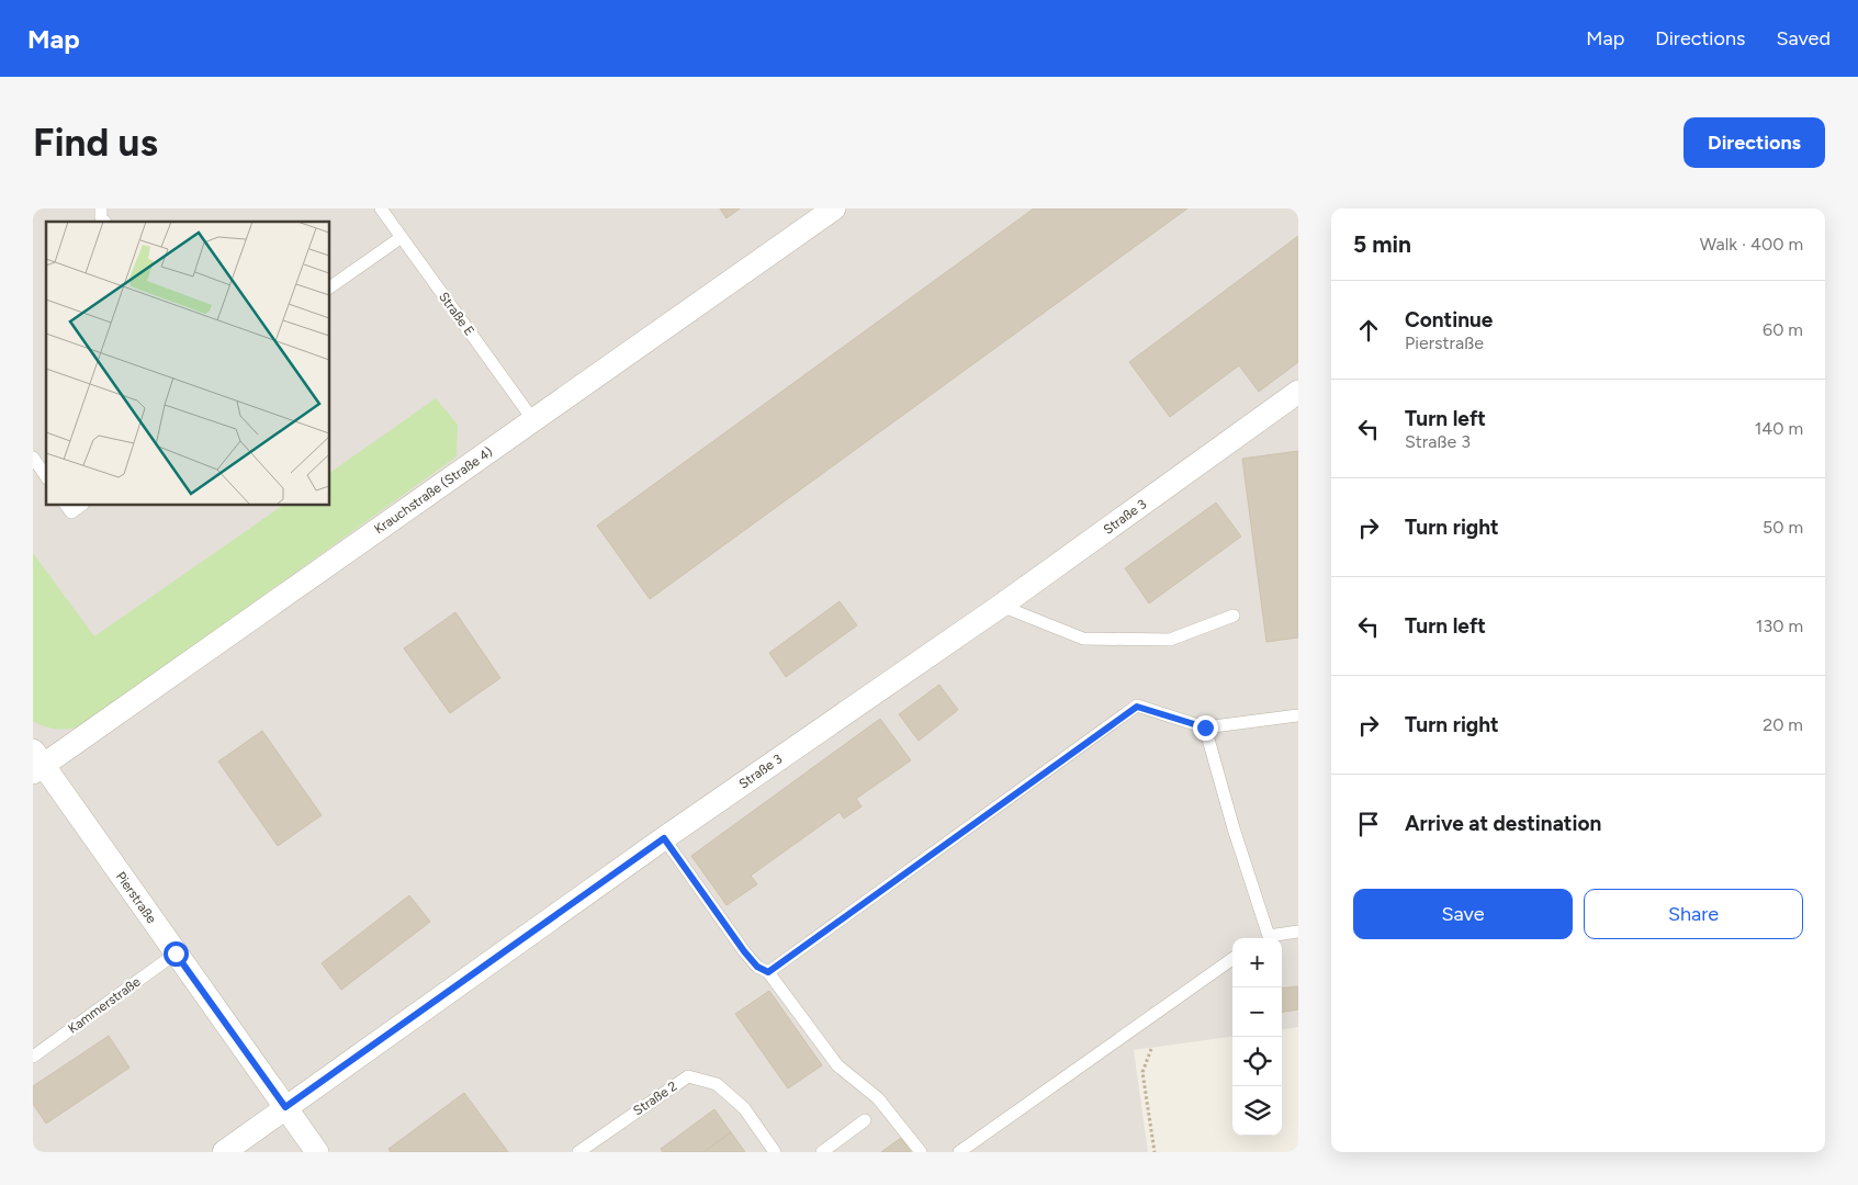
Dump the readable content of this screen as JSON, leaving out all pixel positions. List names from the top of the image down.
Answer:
{
  "streets": {
    "street": ["Krauchstraße (Straße 4)", "Straße 3", "Pierstraße"],
    "lane": ["Straße E", "Kammerstraße", "Straße 2"]
  },
  "crossings": [
    ["Straße E", "Krauchstraße (Straße 4)"],
    ["Krauchstraße (Straße 4)", "Pierstraße"],
    ["Straße 3", "Pierstraße"],
    ["Pierstraße", "Kammerstraße"]
  ],
  "page": {
    "header": "Map",
    "nav": ["Map", "Directions", "Saved"],
    "buttons": [
      "Directions",
      ["Save", "Share"]
    ],
    "title": "Find us",
    "heading": ["5 min", "Walk · 400 m"],
    "list": [
      ["Continue", "Pierstraße", "60 m"],
      ["Turn left", "Straße 3", "140 m"],
      ["Turn right", "50 m"],
      ["Turn left", "130 m"],
      ["Turn right", "20 m"],
      "Arrive at destination"
    ],
    "map_buttons": ["+", "−"]
  }
}
